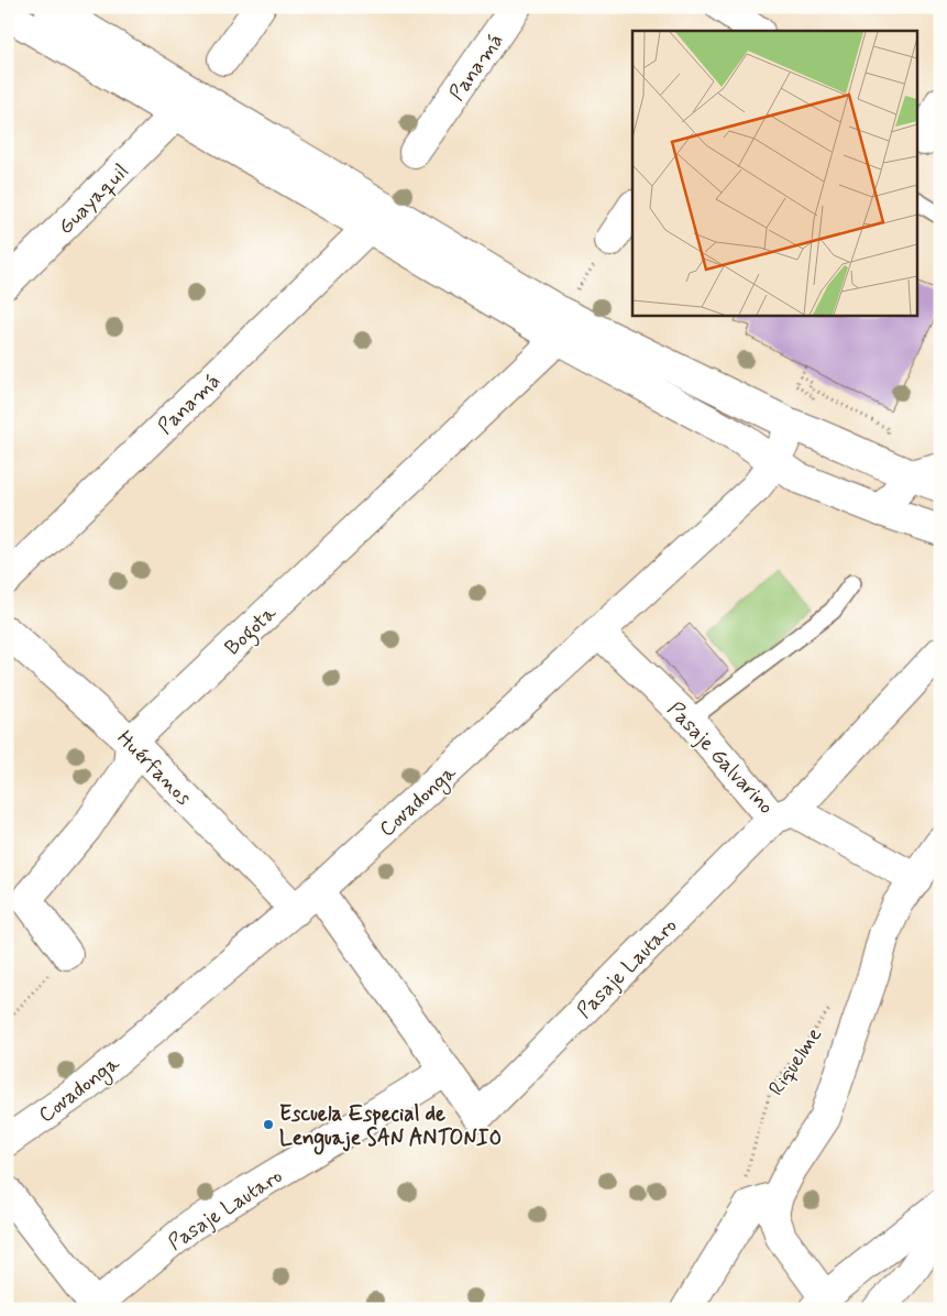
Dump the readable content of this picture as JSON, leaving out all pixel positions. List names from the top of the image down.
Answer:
{
  "streets": {
    "street": [
      "Panamá",
      "Guayaquil",
      "Bogota",
      "Pasaje Galvarino",
      "Huérfanos",
      "Covadonga",
      "Pasaje Lautaro",
      "Riquelme"
    ]
  },
  "crossings": [
    ["Bogota", "Huérfanos"],
    ["Pasaje Galvarino", "Covadonga"],
    ["Pasaje Galvarino", "Pasaje Lautaro"],
    ["Pasaje Galvarino", "Riquelme"],
    ["Huérfanos", "Covadonga"],
    ["Huérfanos", "Pasaje Lautaro"]
  ],
  "places": ["Escuela Especial de Lenguaje SAN ANTONIO"]
}
